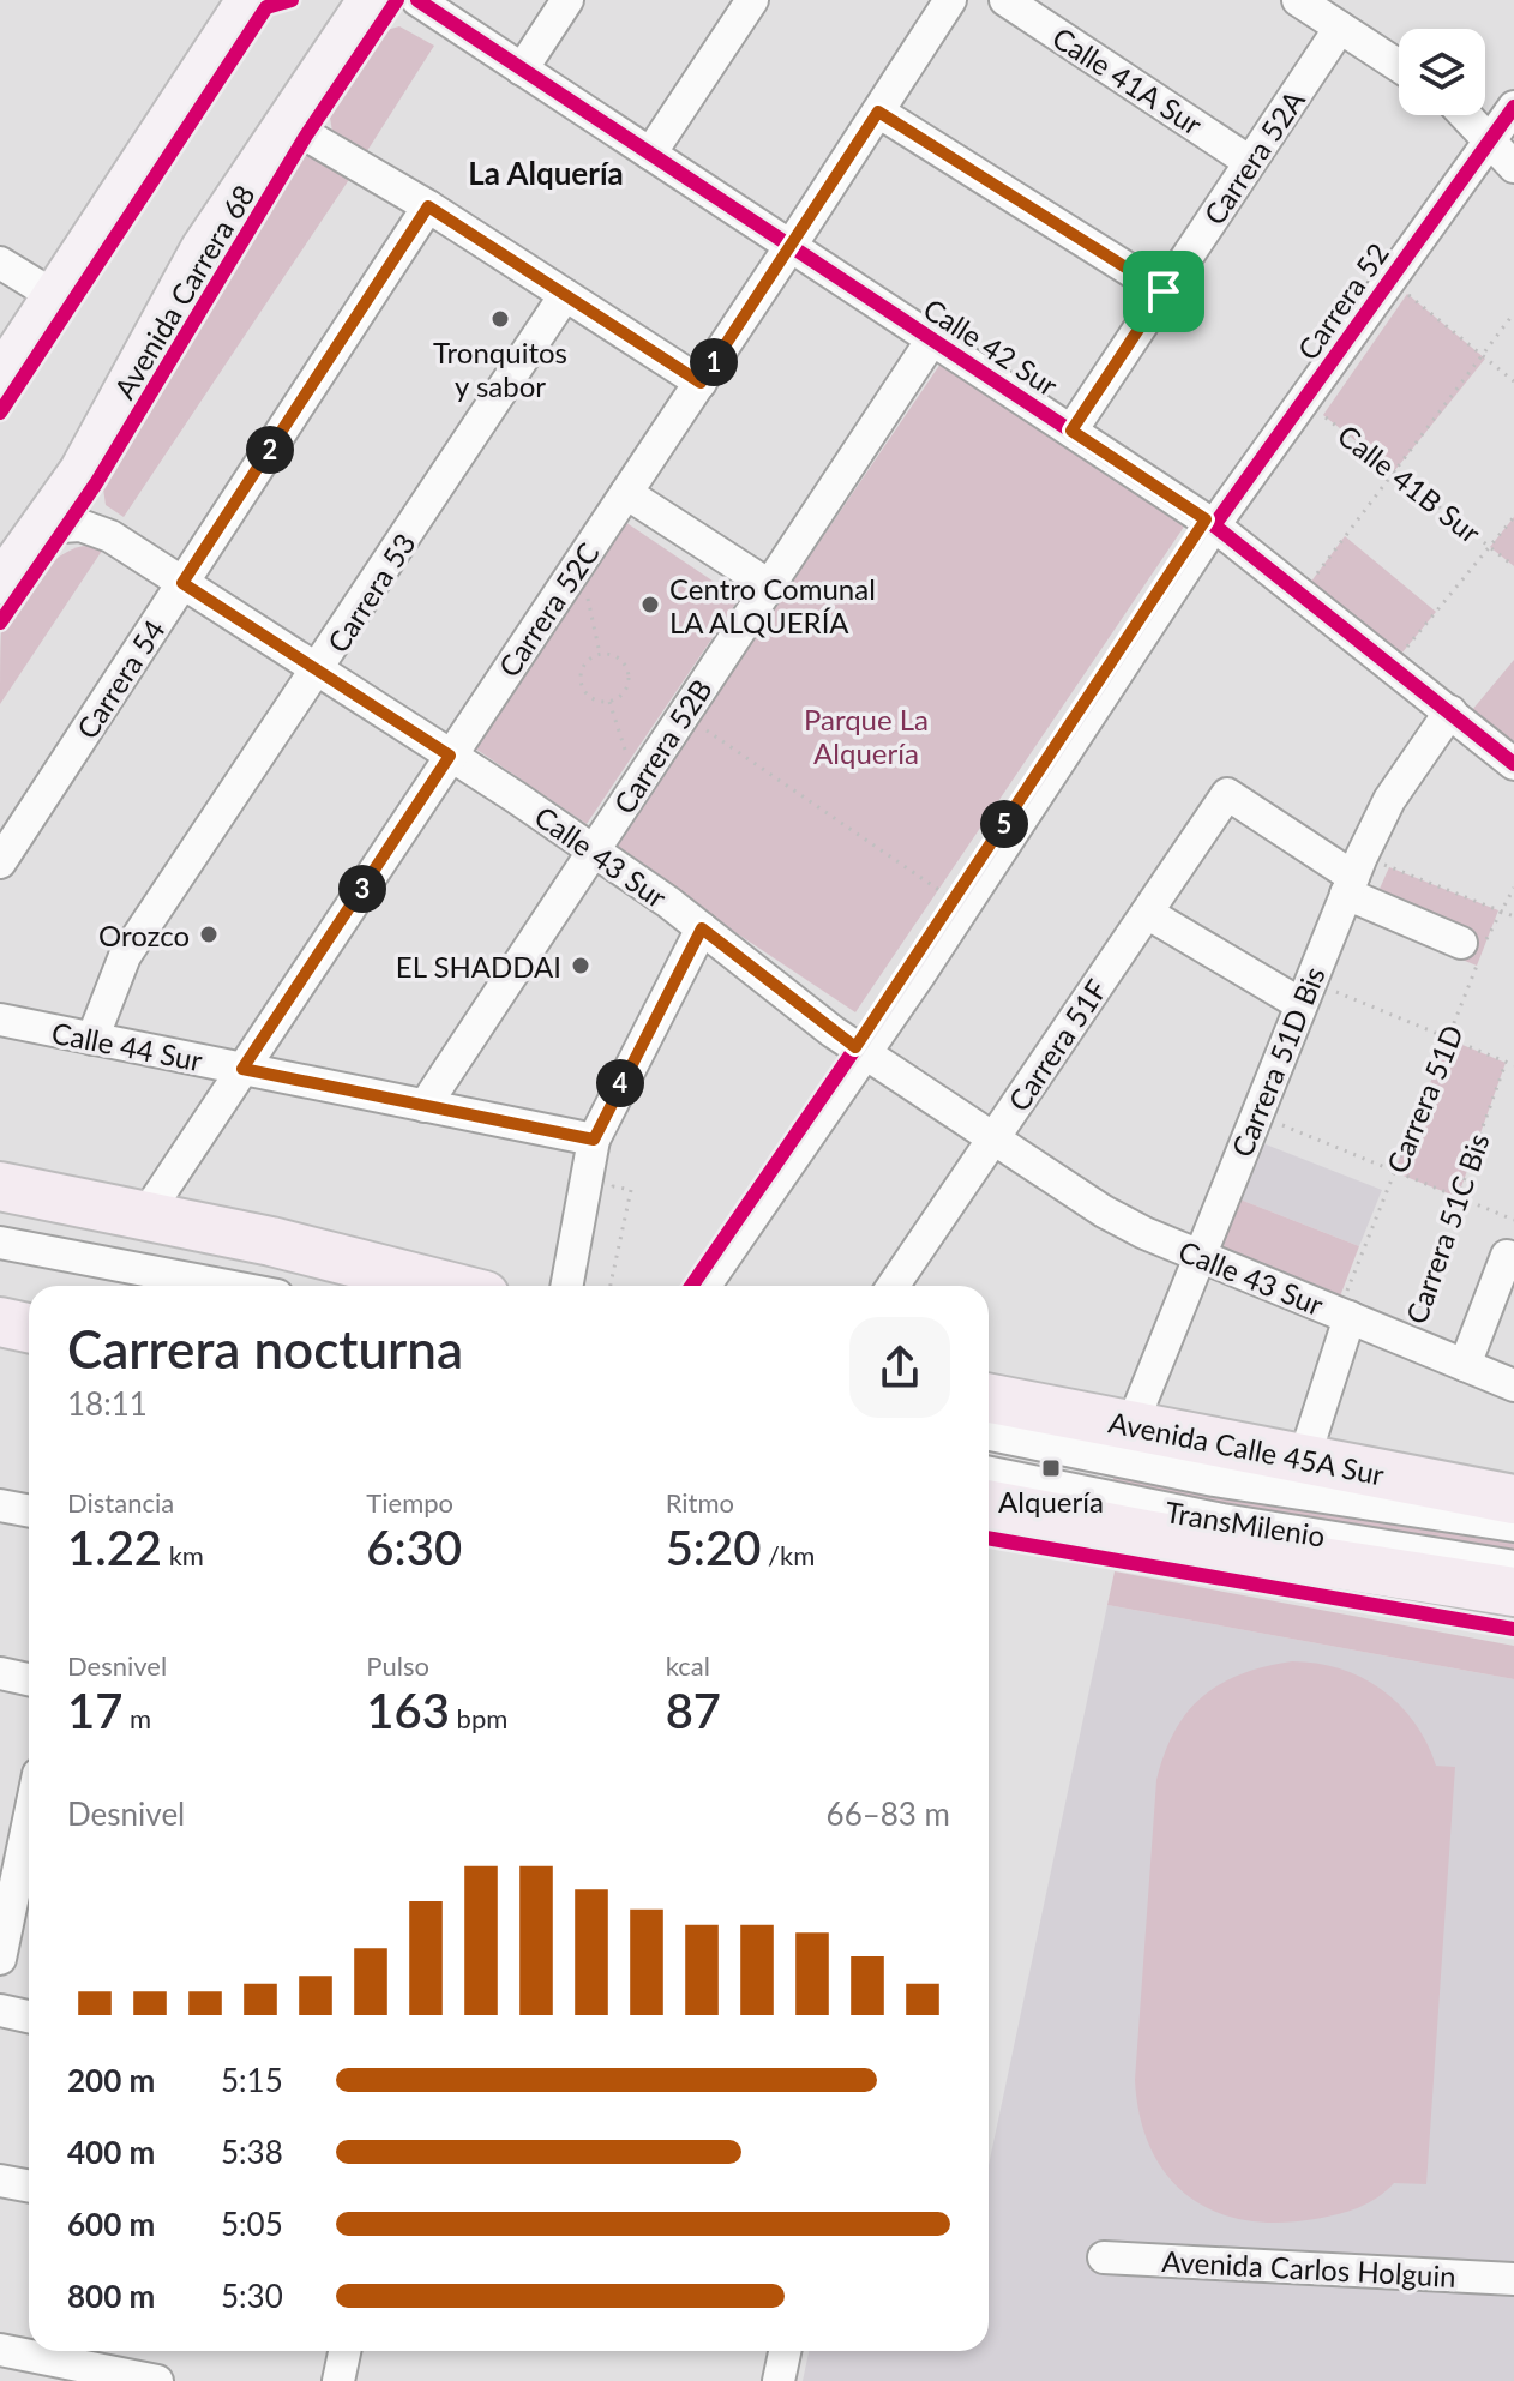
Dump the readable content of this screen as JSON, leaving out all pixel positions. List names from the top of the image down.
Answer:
{
  "streets": {
    "highway": ["Avenida Calle 45A Sur"],
    "main road": ["Avenida Carrera 68"],
    "street": [
      "Calle 41A Sur",
      "Carrera 52A",
      "Carrera 52",
      "Calle 42 Sur",
      "Carrera 53",
      "Carrera 52C",
      "Carrera 54",
      "Carrera 52B",
      "Calle 43 Sur",
      "Carrera 51F",
      "Calle 44 Sur",
      "Carrera 51D Bis",
      "TransMilenio",
      "Avenida Carlos Holguin"
    ],
    "path": ["Calle 41B Sur", "Carrera 51D", "Carrera 51C Bis"]
  },
  "crossings": [
    ["Calle 41A Sur", "Carrera 52A"],
    ["Carrera 52A", "Calle 42 Sur"],
    ["Avenida Carrera 68", "Calle 43 Sur"],
    ["Carrera 52", "Calle 42 Sur"],
    ["Carrera 52", "Calle 41B Sur"],
    ["Carrera 52", "Calle 43 Sur"],
    ["Calle 42 Sur", "Carrera 52C"],
    ["Calle 42 Sur", "Carrera 52B"],
    ["Calle 42 Sur", "Carrera 51D Bis"],
    ["Carrera 53", "Calle 43 Sur"],
    ["Carrera 53", "Calle 44 Sur"],
    ["Carrera 52C", "Calle 43 Sur"],
    ["Carrera 52C", "Calle 44 Sur"],
    ["Carrera 54", "Calle 43 Sur"],
    ["Carrera 52B", "Calle 43 Sur"],
    ["Carrera 52B", "Calle 44 Sur"],
    ["Calle 43 Sur", "Carrera 51F"],
    ["Calle 43 Sur", "Carrera 51D Bis"],
    ["Calle 43 Sur", "Carrera 51D"],
    ["Calle 43 Sur", "Carrera 51C Bis"],
    ["Carrera 51F", "Carrera 51D Bis"],
    ["Carrera 51D Bis", "Avenida Calle 45A Sur"]
  ],
  "districts": ["La Alquería"],
  "parks": ["Parque La Alquería"],
  "places": {
    "other": [
      "Tronquitos y sabor",
      "Centro Comunal LA ALQUERÍA",
      "Orozco",
      "EL SHADDAI"
    ],
    "transit": ["Alquería"]
  },
  "page": {
    "pins": [
      "1",
      "2",
      "5",
      "3",
      "4"
    ],
    "heading": ["Carrera nocturna", "18:11"],
    "stats": [
      ["Distancia", "1.22 km"],
      ["Tiempo", "6:30"],
      ["Ritmo", "5:20 /km"],
      ["Desnivel", "17 m"],
      ["Pulso", "163 bpm"],
      ["kcal", "87"]
    ],
    "chart": ["Desnivel", "66–83 m"],
    "list": [
      {
        "name": "200 m",
        "note": "5:15"
      },
      {
        "name": "400 m",
        "note": "5:38"
      },
      {
        "name": "600 m",
        "note": "5:05"
      },
      {
        "name": "800 m",
        "note": "5:30"
      }
    ]
  }
}
